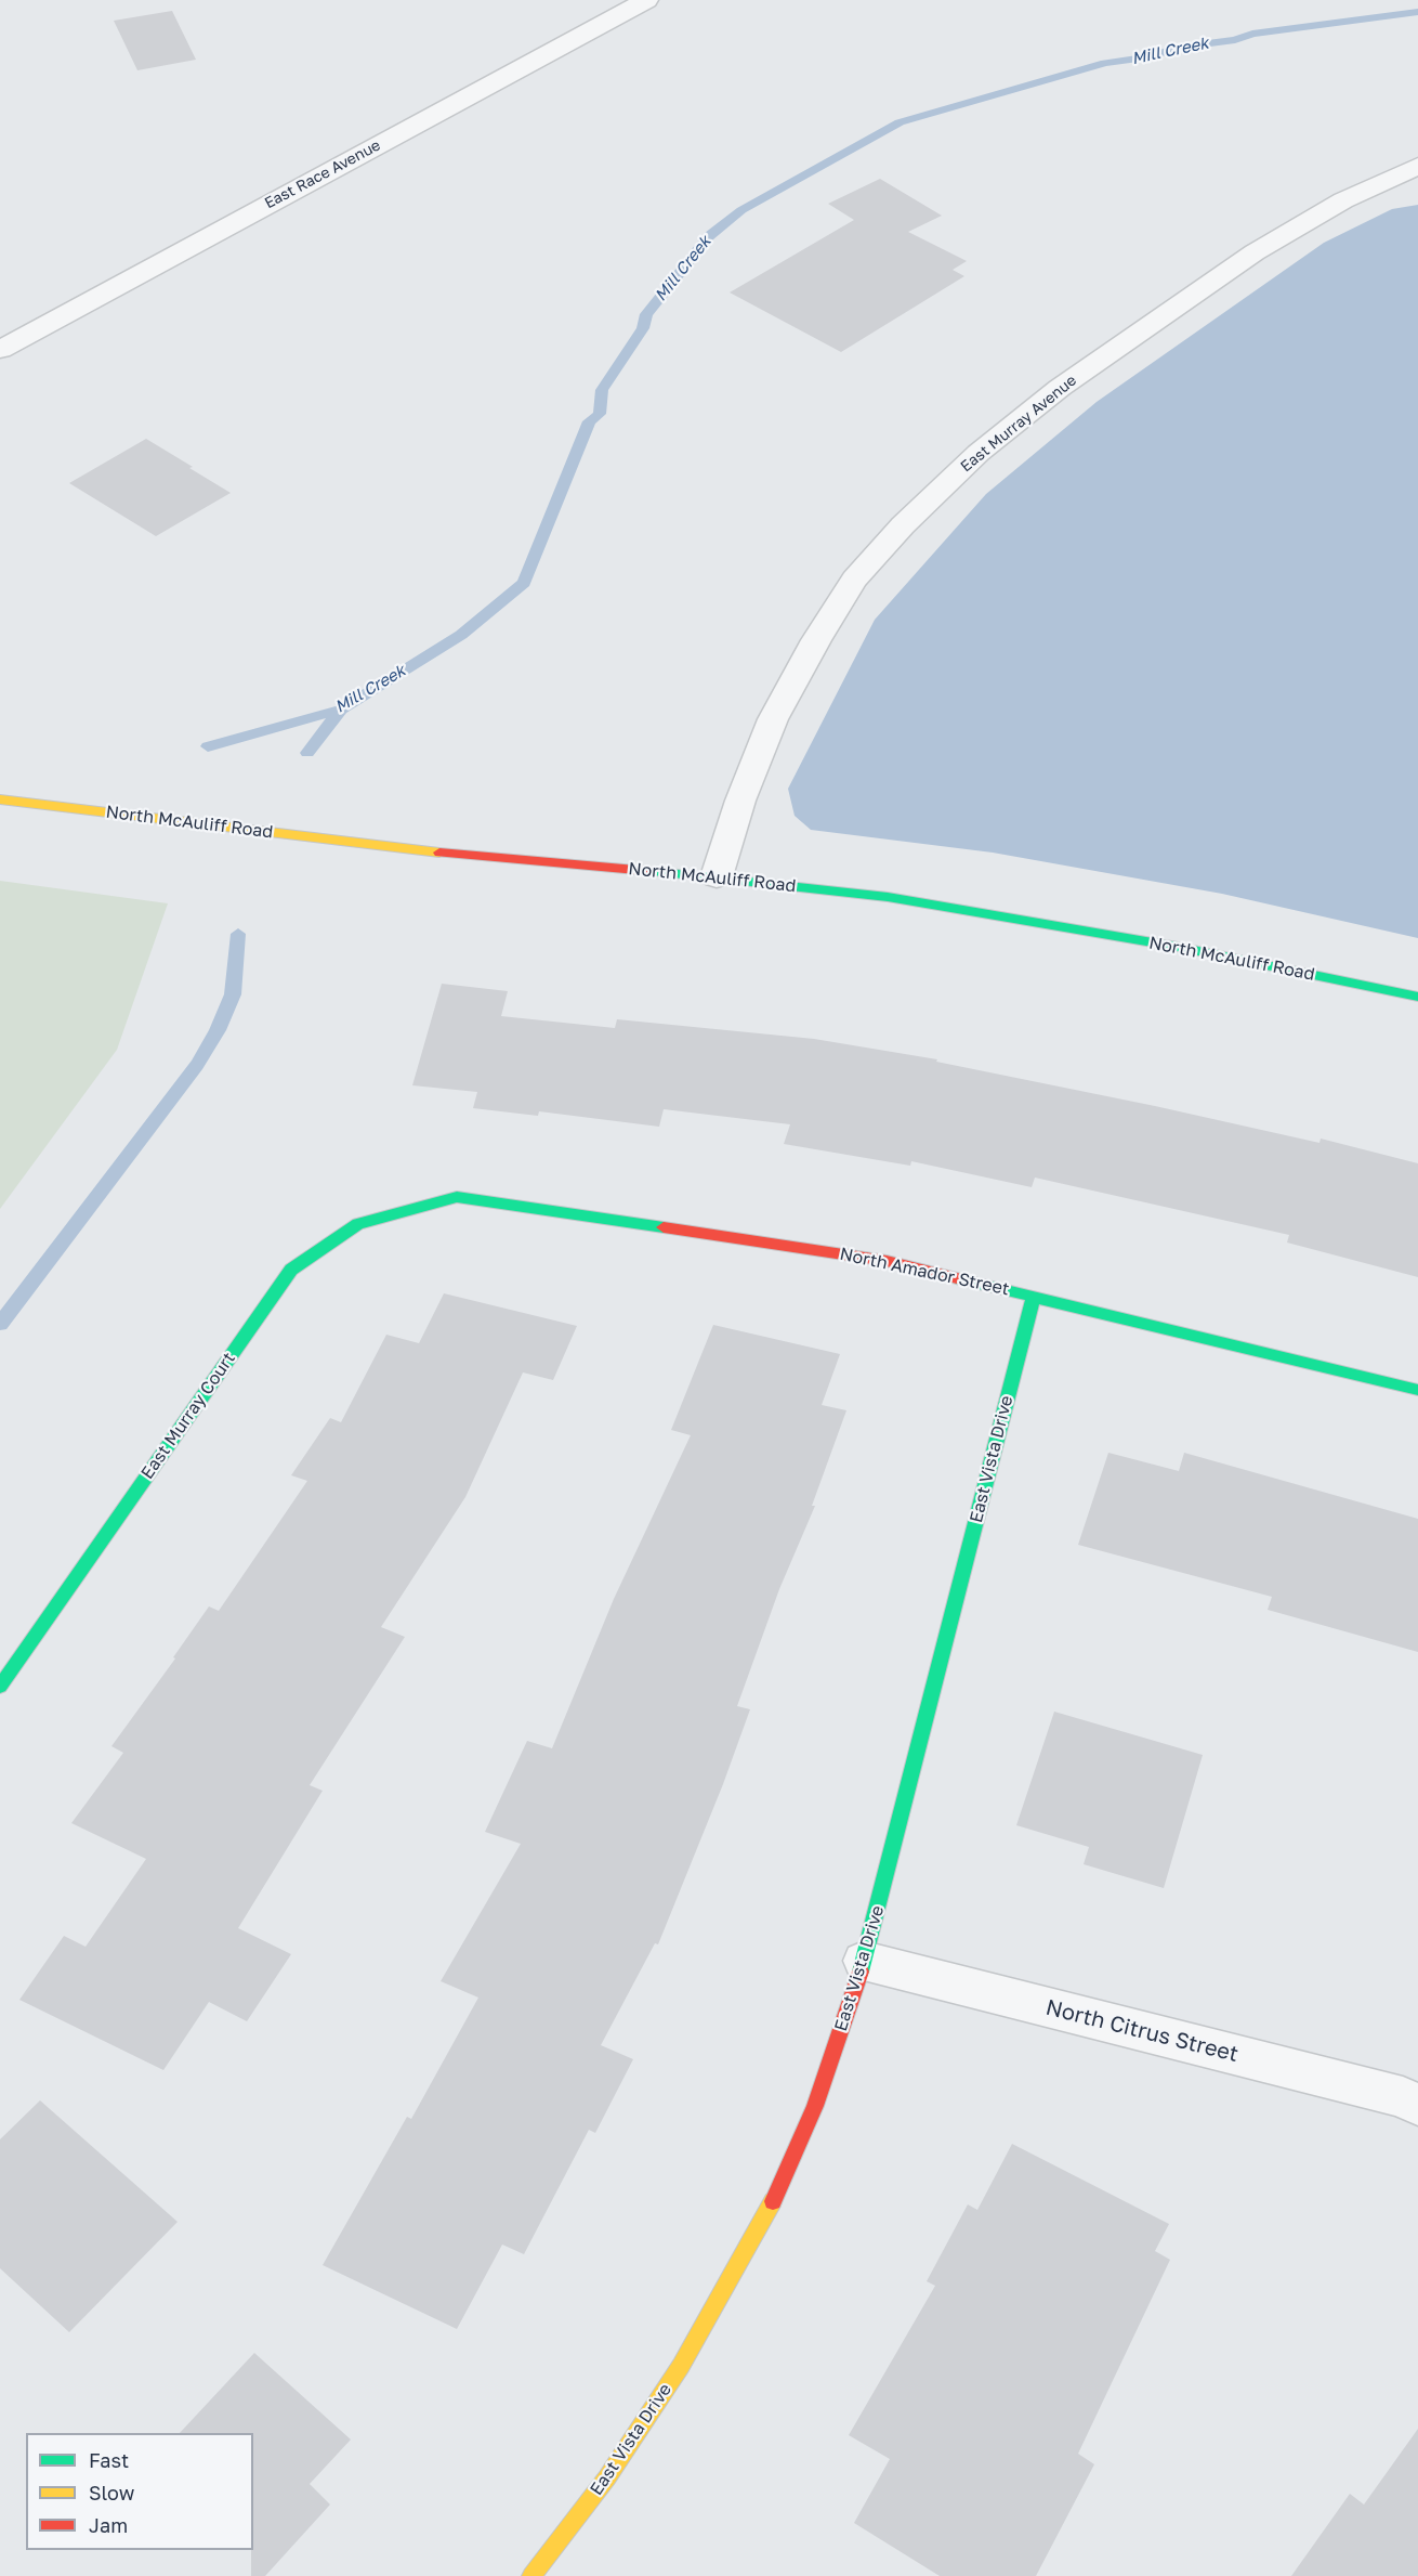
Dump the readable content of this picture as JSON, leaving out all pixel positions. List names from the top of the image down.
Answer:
{
  "streets": {
    "street": [
      "East Race Avenue",
      "East Murray Avenue",
      "North McAuliff Road",
      "North Amador Street",
      "East Murray Court",
      "East Vista Drive",
      "North Citrus Street"
    ]
  },
  "crossings": [
    ["East Murray Avenue", "North McAuliff Road"],
    ["North Amador Street", "East Murray Court"],
    ["North Amador Street", "East Vista Drive"],
    ["East Vista Drive", "North Citrus Street"]
  ],
  "water": ["Mill Creek"],
  "legend": ["Fast", "Slow", "Jam"]
}
